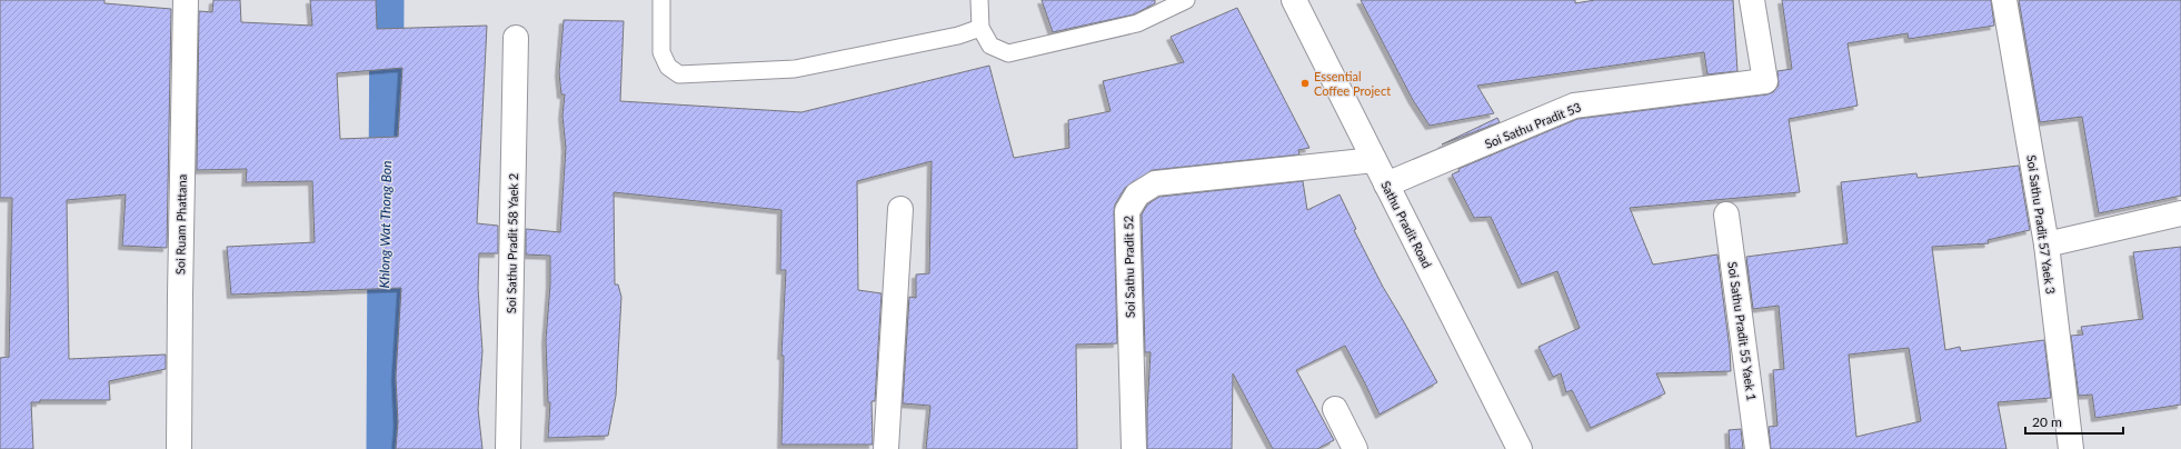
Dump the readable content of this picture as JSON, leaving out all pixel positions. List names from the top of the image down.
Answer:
{
  "streets": {
    "street": [
      "Soi Sathu Pradit 53",
      "Soi Ruam Phattana",
      "Sathu Pradit Road",
      "Soi Sathu Pradit 57 Yaek 3",
      "Soi Sathu Pradit 58 Yaek 2",
      "Soi Sathu Pradit 52",
      "Soi Sathu Pradit 55 Yaek 1"
    ]
  },
  "crossings": [
    ["Soi Sathu Pradit 53", "Sathu Pradit Road"],
    ["Sathu Pradit Road", "Soi Sathu Pradit 52"]
  ],
  "water": ["Khlong Wat Thong Bon"],
  "places": ["Essential Coffee Project"],
  "scale_bar": "20 m"
}
